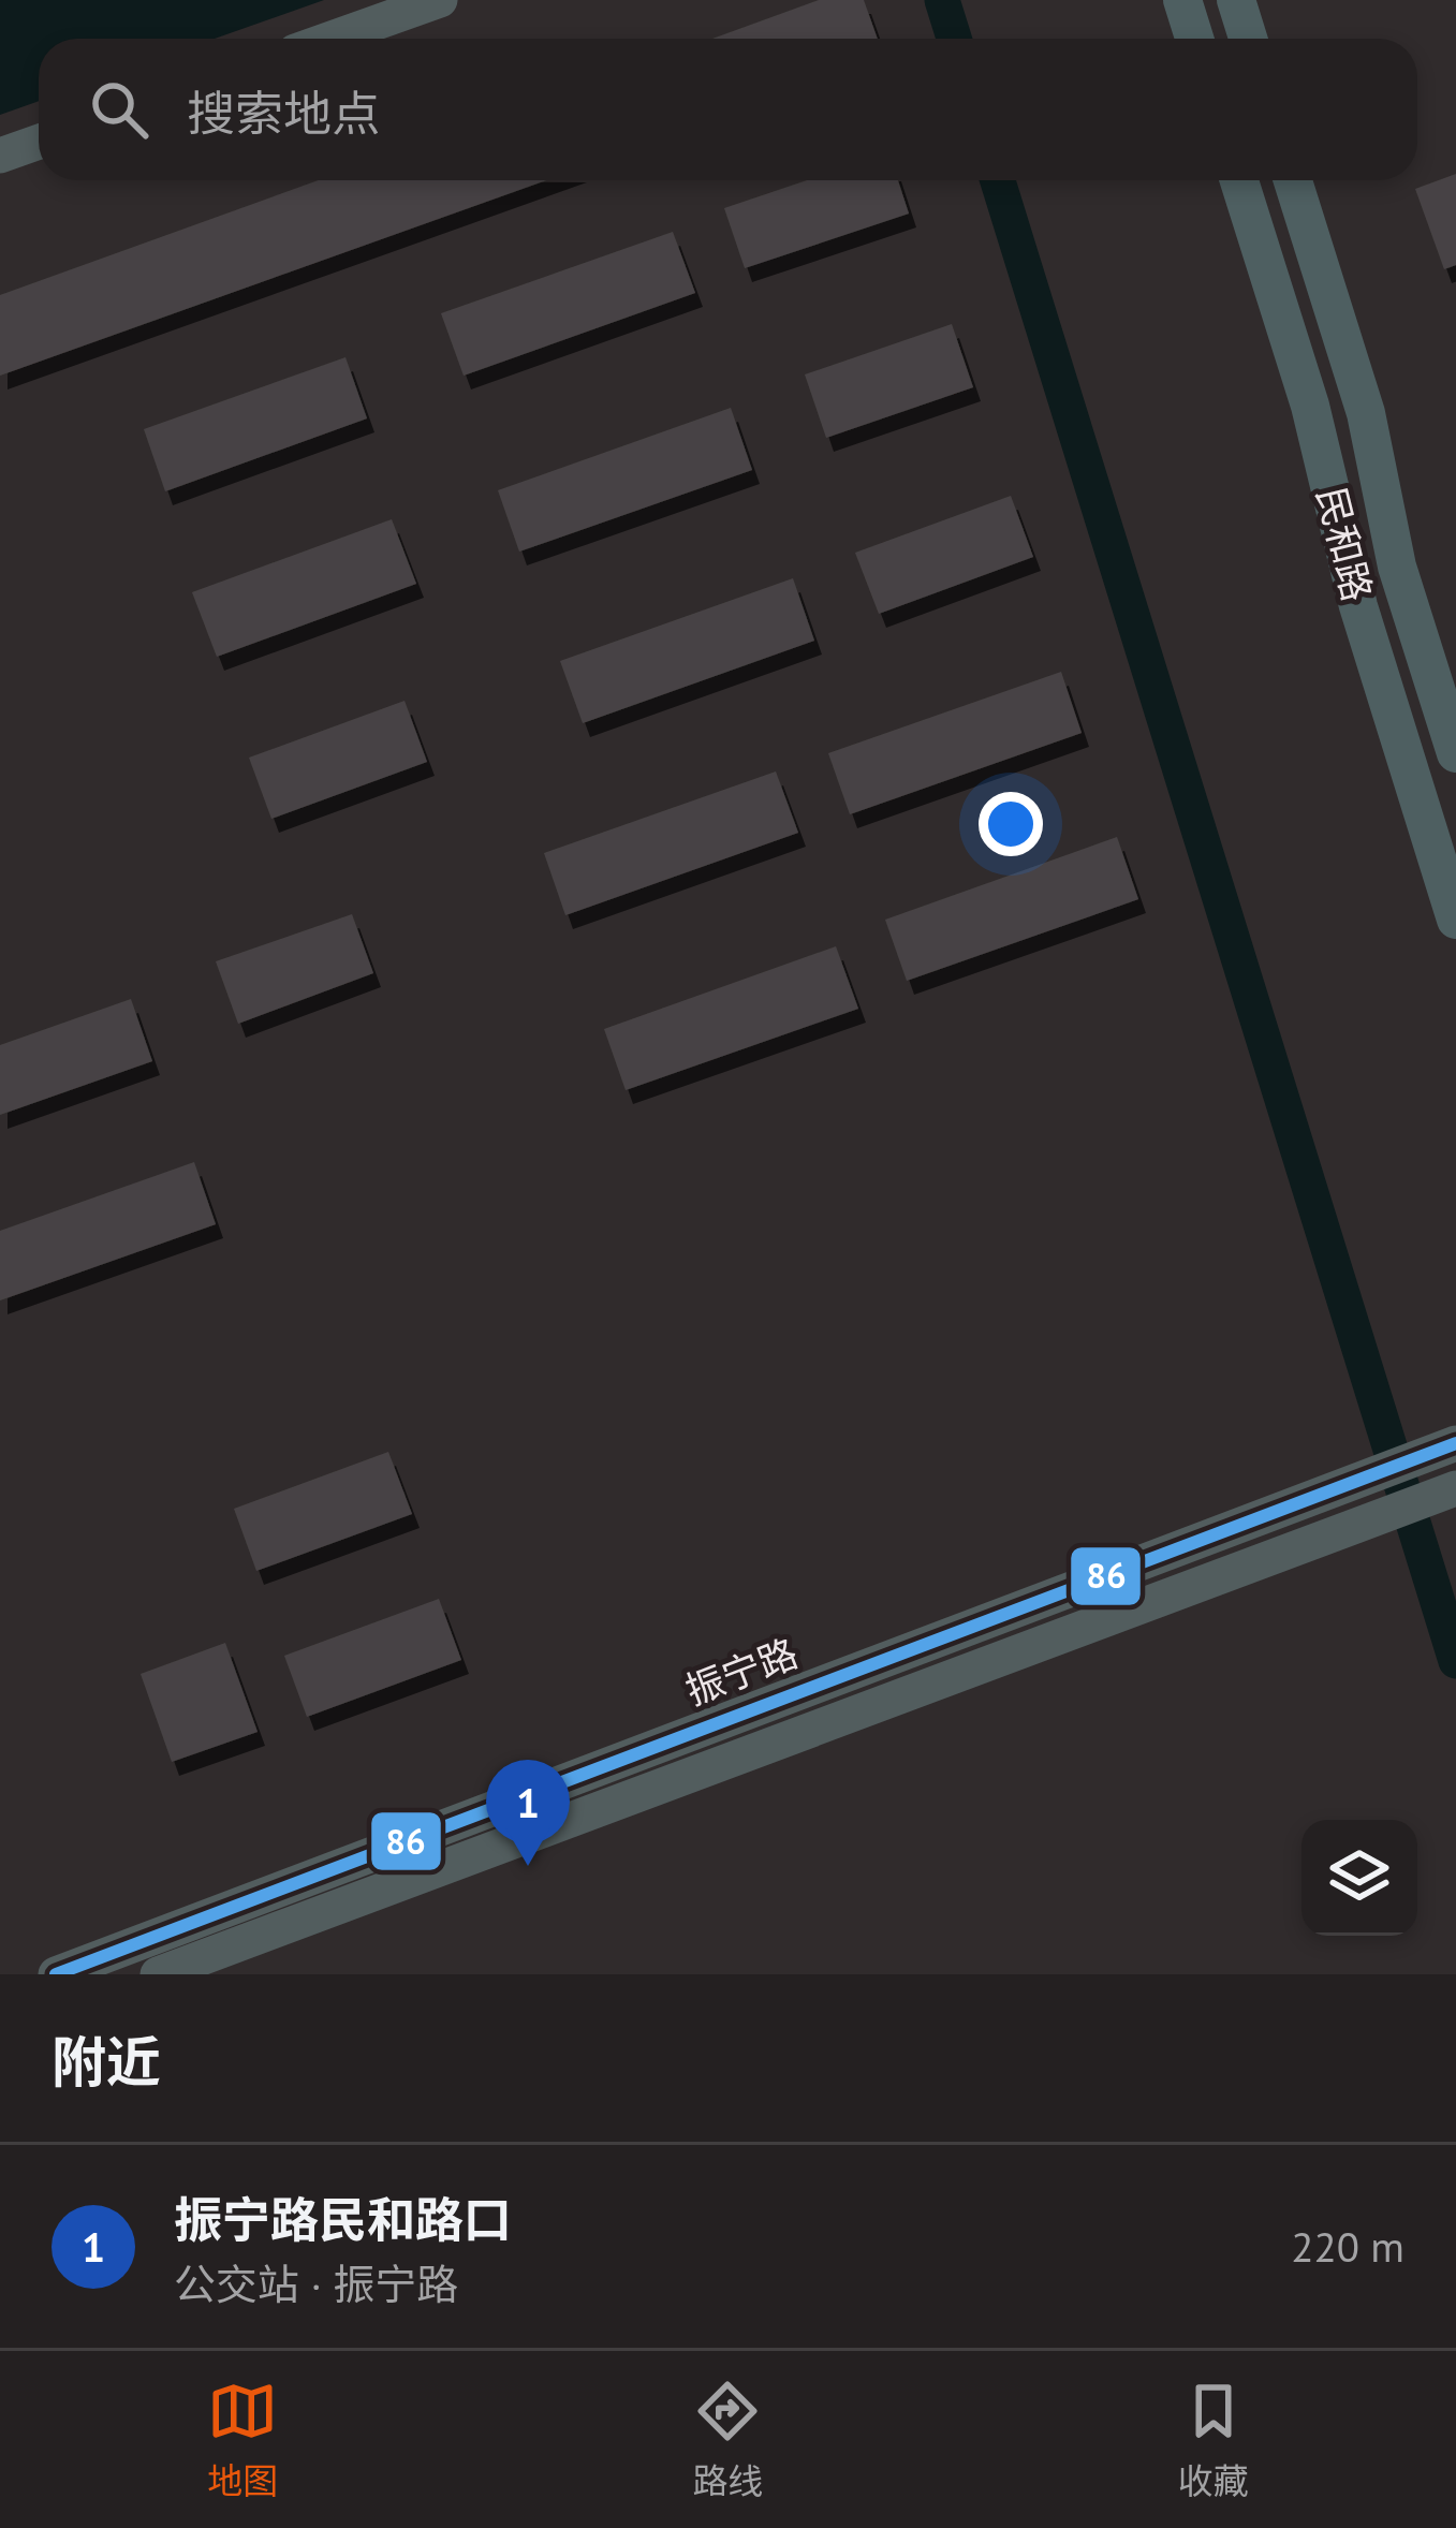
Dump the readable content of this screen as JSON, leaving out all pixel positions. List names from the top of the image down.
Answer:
{
  "streets": {
    "main road": ["民和路"],
    "street": ["振宁路"]
  },
  "lines": ["transit line 86"],
  "page": {
    "search": "搜索地点",
    "pins": "1",
    "heading": "附近",
    "list": [
      {
        "mark": "1",
        "name": "振宁路民和路口",
        "note": "公交站 · 振宁路",
        "value": "220 m"
      }
    ],
    "nav": ["地图", "路线", "收藏"]
  }
}
